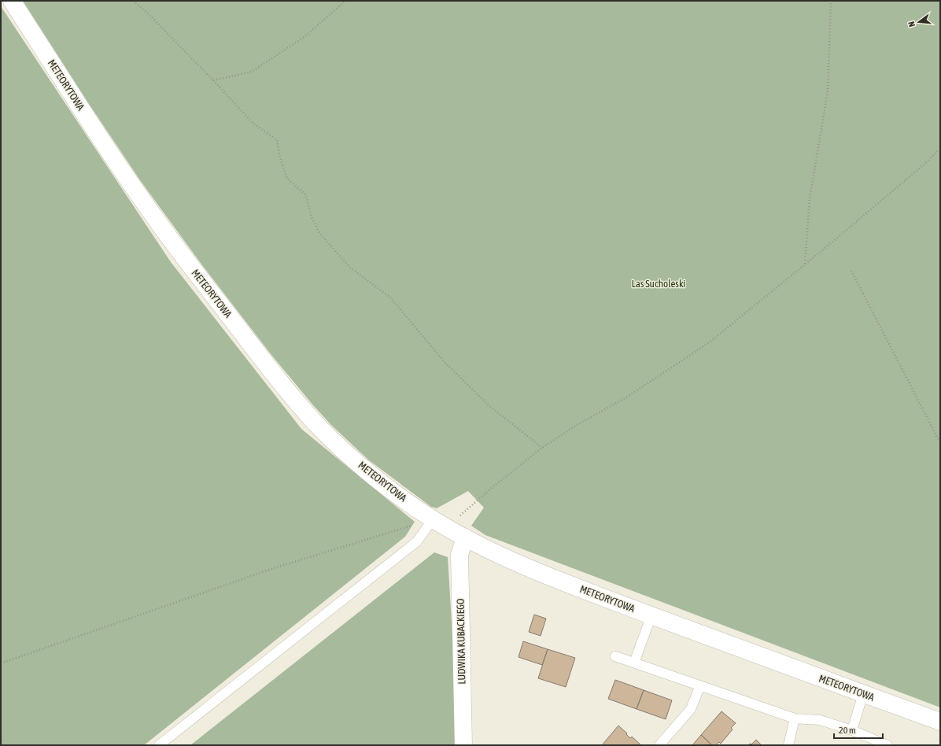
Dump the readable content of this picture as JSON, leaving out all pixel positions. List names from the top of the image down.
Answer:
{
  "streets": {
    "street": ["METEORYTOWA", "LUDWIKA KUBACKIEGO"]
  },
  "crossings": [
    ["METEORYTOWA", "LUDWIKA KUBACKIEGO"]
  ],
  "parks": ["Las Sucholeski"],
  "scale_bar": "20 m",
  "north": "left"
}
